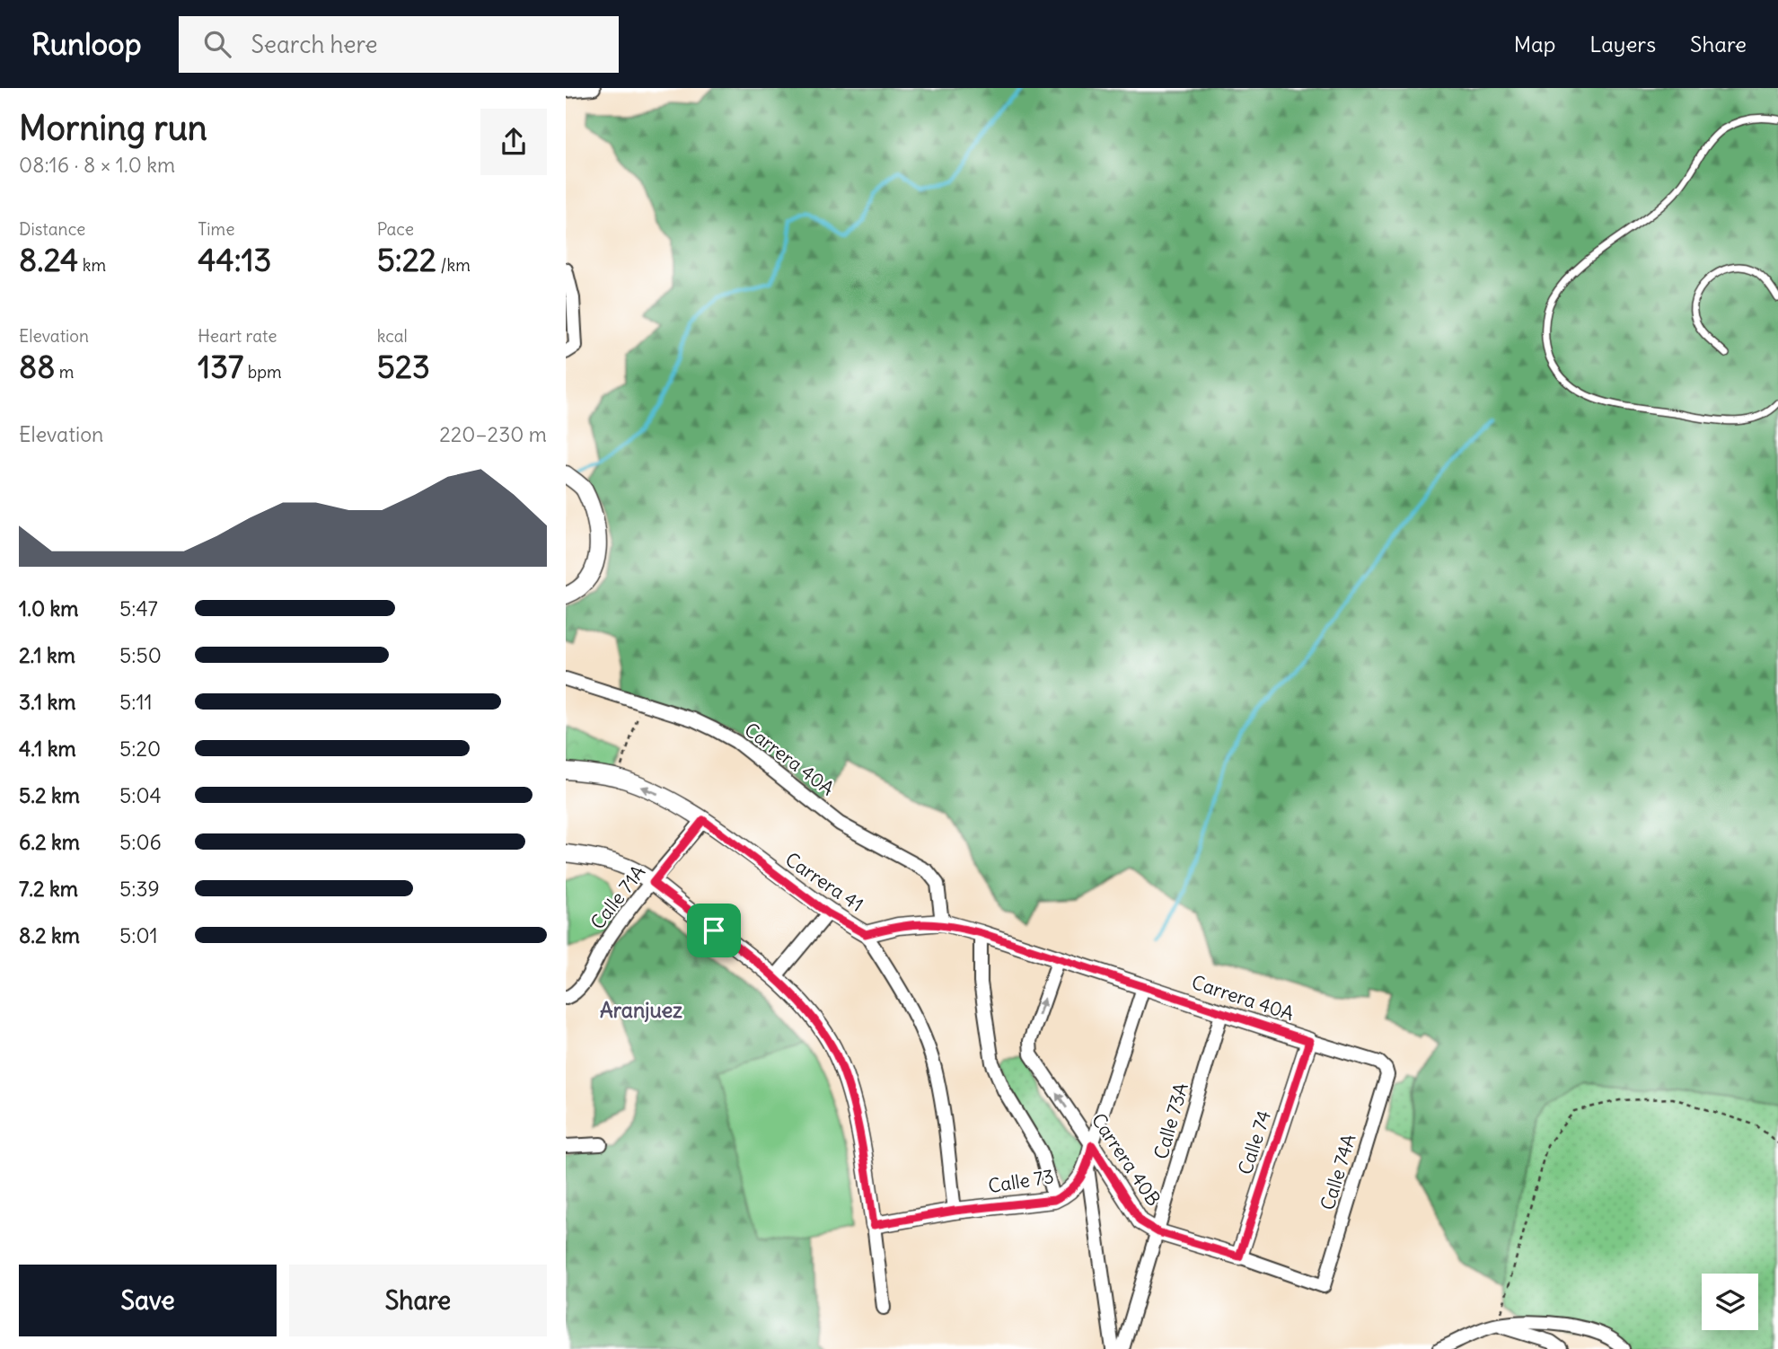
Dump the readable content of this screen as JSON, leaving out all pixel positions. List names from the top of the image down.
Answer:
{
  "streets": {
    "street": [
      "Carrera 40A",
      "Carrera 41",
      "Calle 71A",
      "Calle 73A",
      "Calle 74",
      "Carrera 40B",
      "Calle 74A",
      "Calle 73"
    ]
  },
  "crossings": [
    ["Carrera 40A", "Carrera 41"],
    ["Carrera 40A", "Calle 73A"],
    ["Carrera 40A", "Calle 74"],
    ["Carrera 40A", "Carrera 40B"],
    ["Carrera 40A", "Calle 74A"],
    ["Carrera 40A", "Calle 73"],
    ["Carrera 41", "Calle 71A"],
    ["Carrera 41", "Calle 73"],
    ["Calle 73A", "Carrera 40B"],
    ["Calle 74", "Carrera 40B"],
    ["Carrera 40B", "Calle 74A"],
    ["Carrera 40B", "Calle 73"]
  ],
  "districts": ["Aranjuez"],
  "page": {
    "header": "Runloop",
    "search": "Search here",
    "nav": ["Map", "Layers", "Share"],
    "heading": ["Morning run", "08:16 · 8 × 1.0 km"],
    "stats": [
      ["Distance", "8.24 km"],
      ["Time", "44:13"],
      ["Pace", "5:22 /km"],
      ["Elevation", "88 m"],
      ["Heart rate", "137 bpm"],
      ["kcal", "523"]
    ],
    "chart": ["Elevation", "220–230 m"],
    "list": [
      {
        "name": "1.0 km",
        "note": "5:47"
      },
      {
        "name": "2.1 km",
        "note": "5:50"
      },
      {
        "name": "3.1 km",
        "note": "5:11"
      },
      {
        "name": "4.1 km",
        "note": "5:20"
      },
      {
        "name": "5.2 km",
        "note": "5:04"
      },
      {
        "name": "6.2 km",
        "note": "5:06"
      },
      {
        "name": "7.2 km",
        "note": "5:39"
      },
      {
        "name": "8.2 km",
        "note": "5:01"
      }
    ],
    "buttons": ["Save", "Share"]
  }
}
